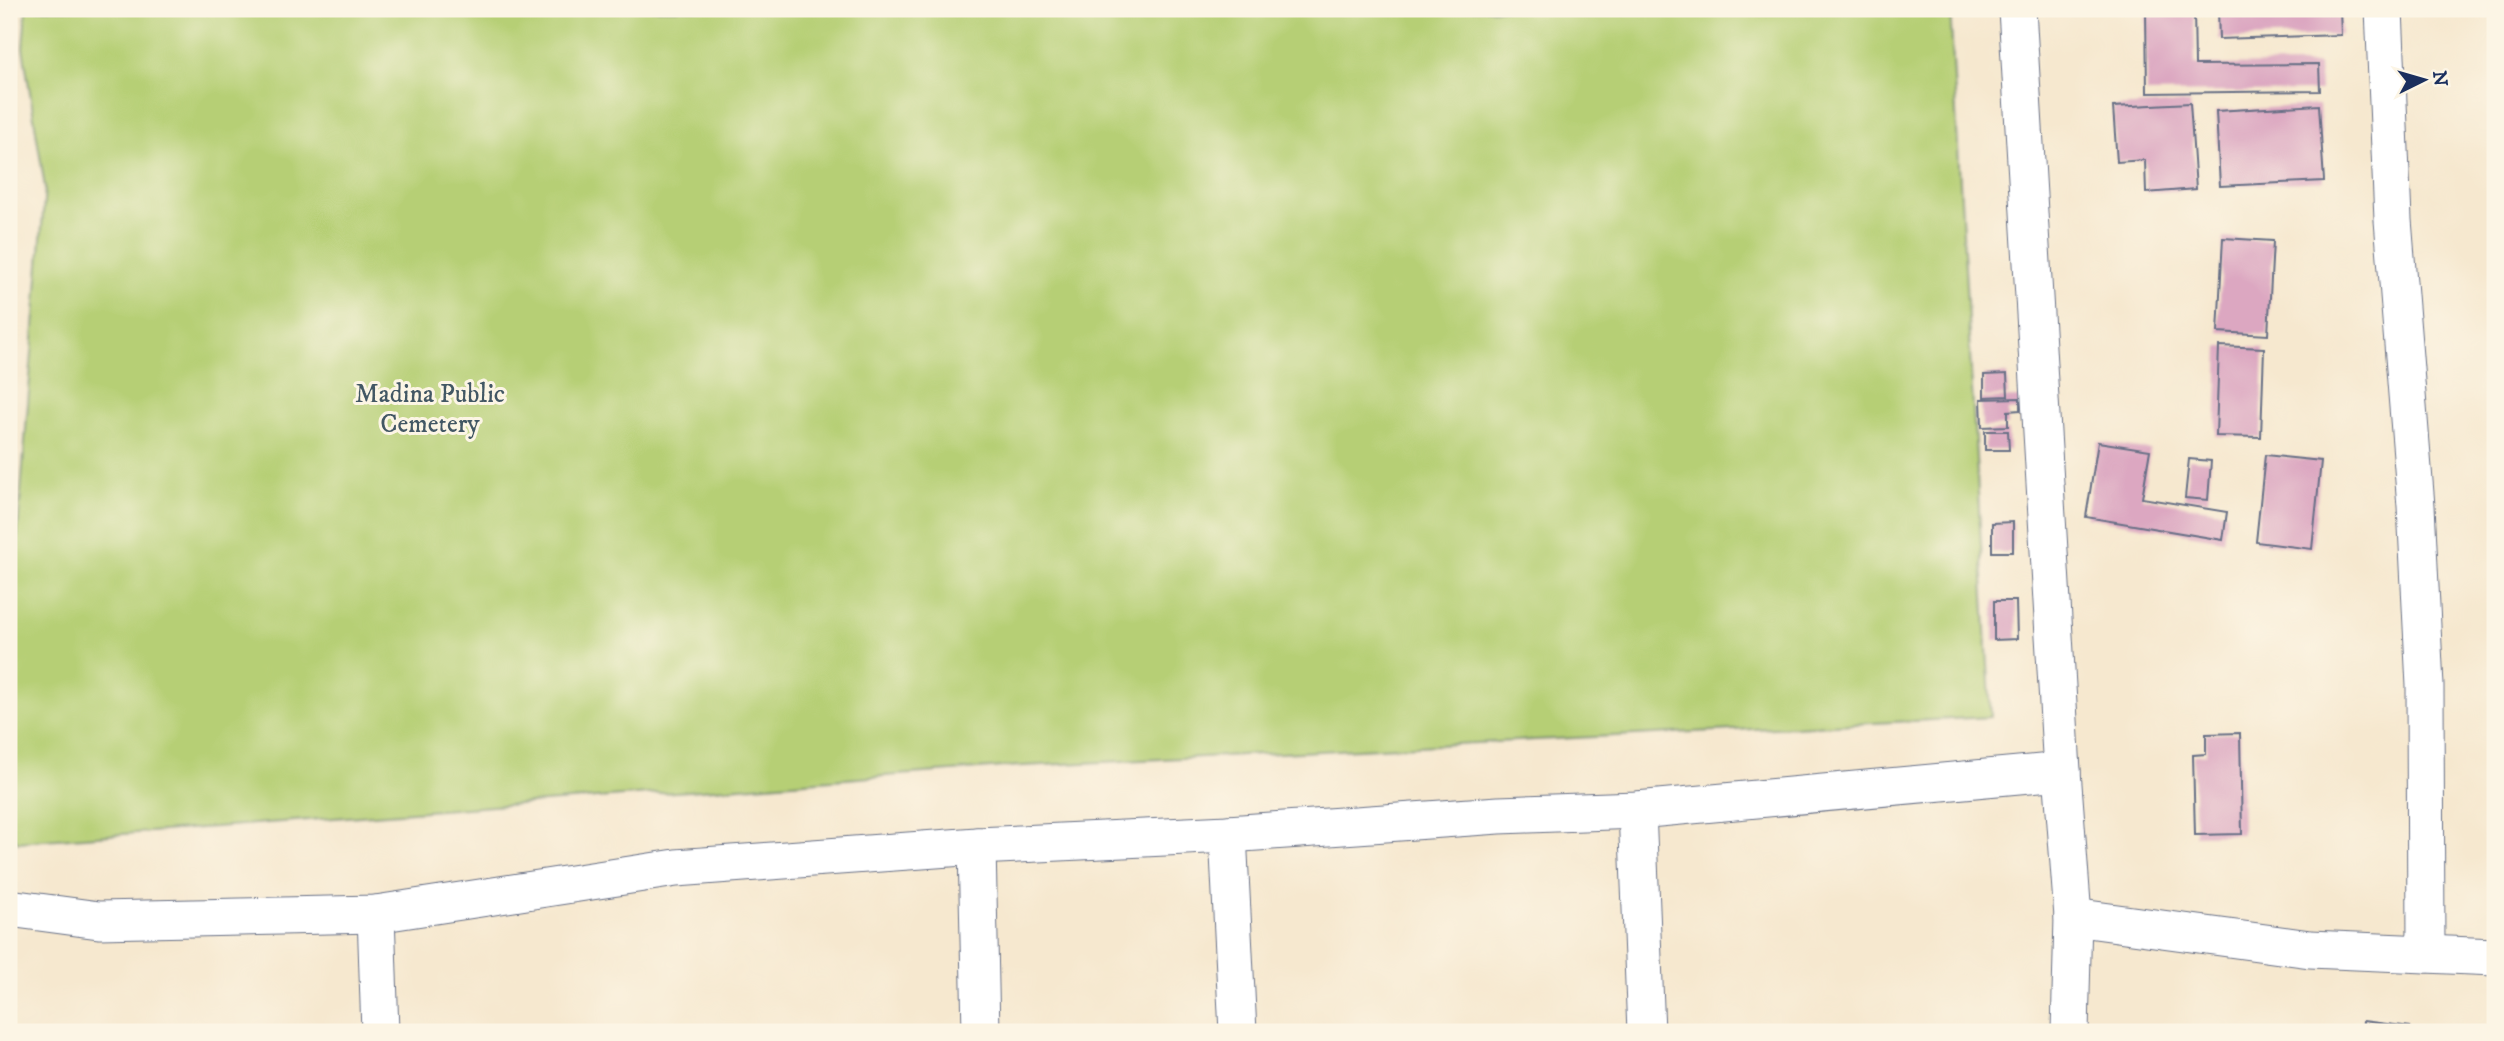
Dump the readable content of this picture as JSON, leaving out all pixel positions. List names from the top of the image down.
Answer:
{
  "parks": ["Madina Public Cemetery"],
  "north": "right"
}
